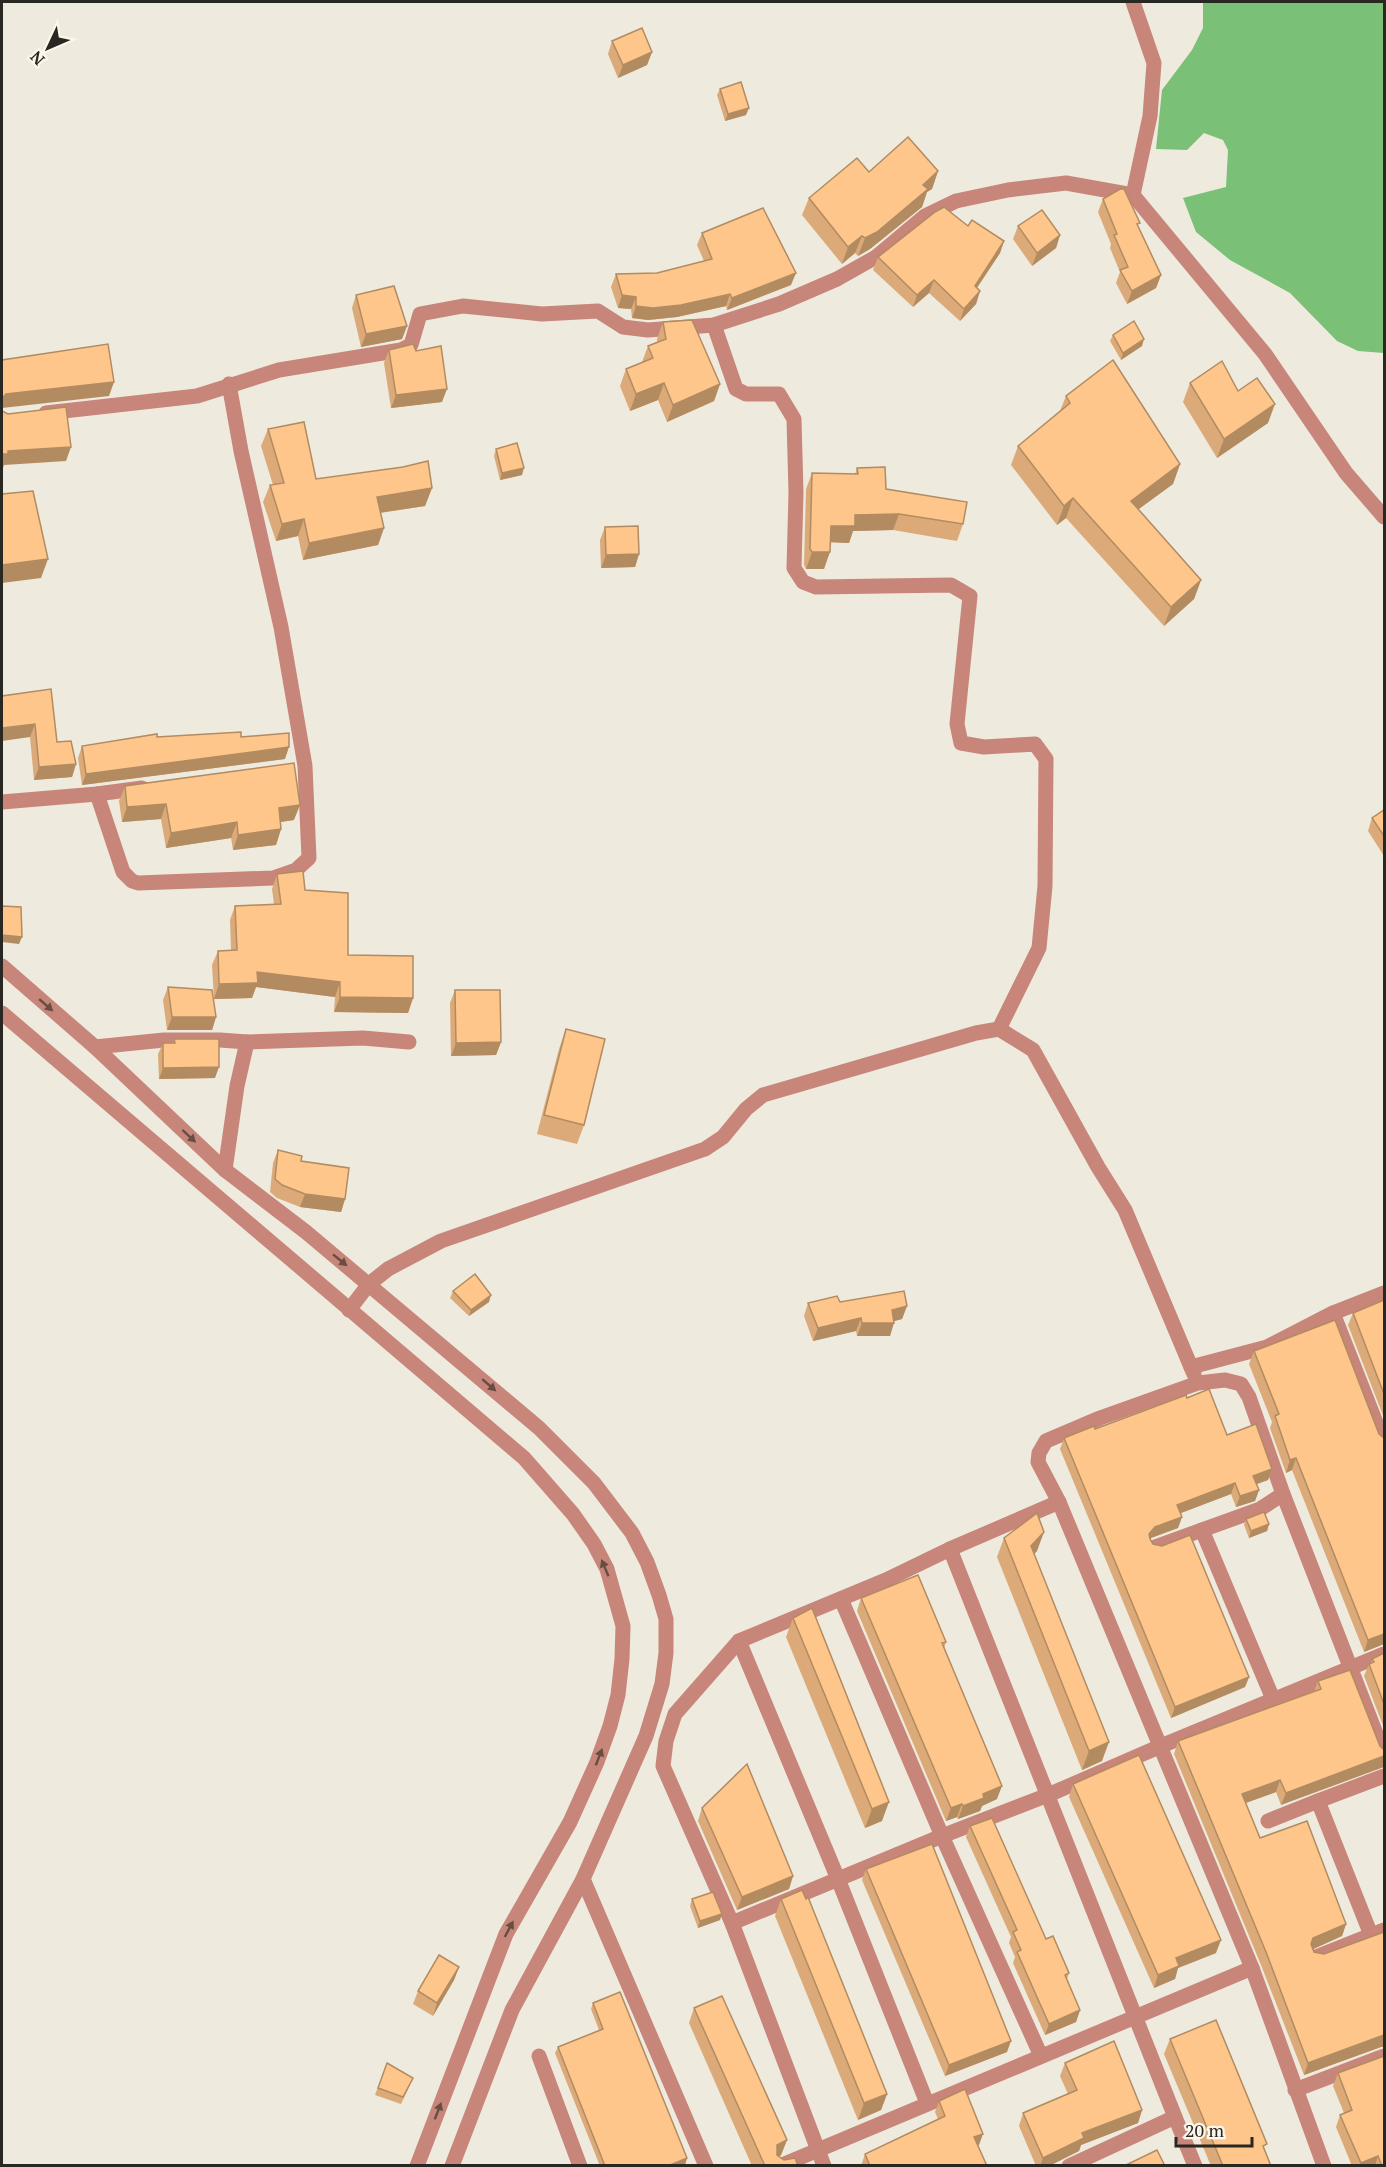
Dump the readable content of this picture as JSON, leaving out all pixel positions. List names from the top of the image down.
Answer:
{
  "scale_bar": "20 m",
  "north": "bottom left"
}
